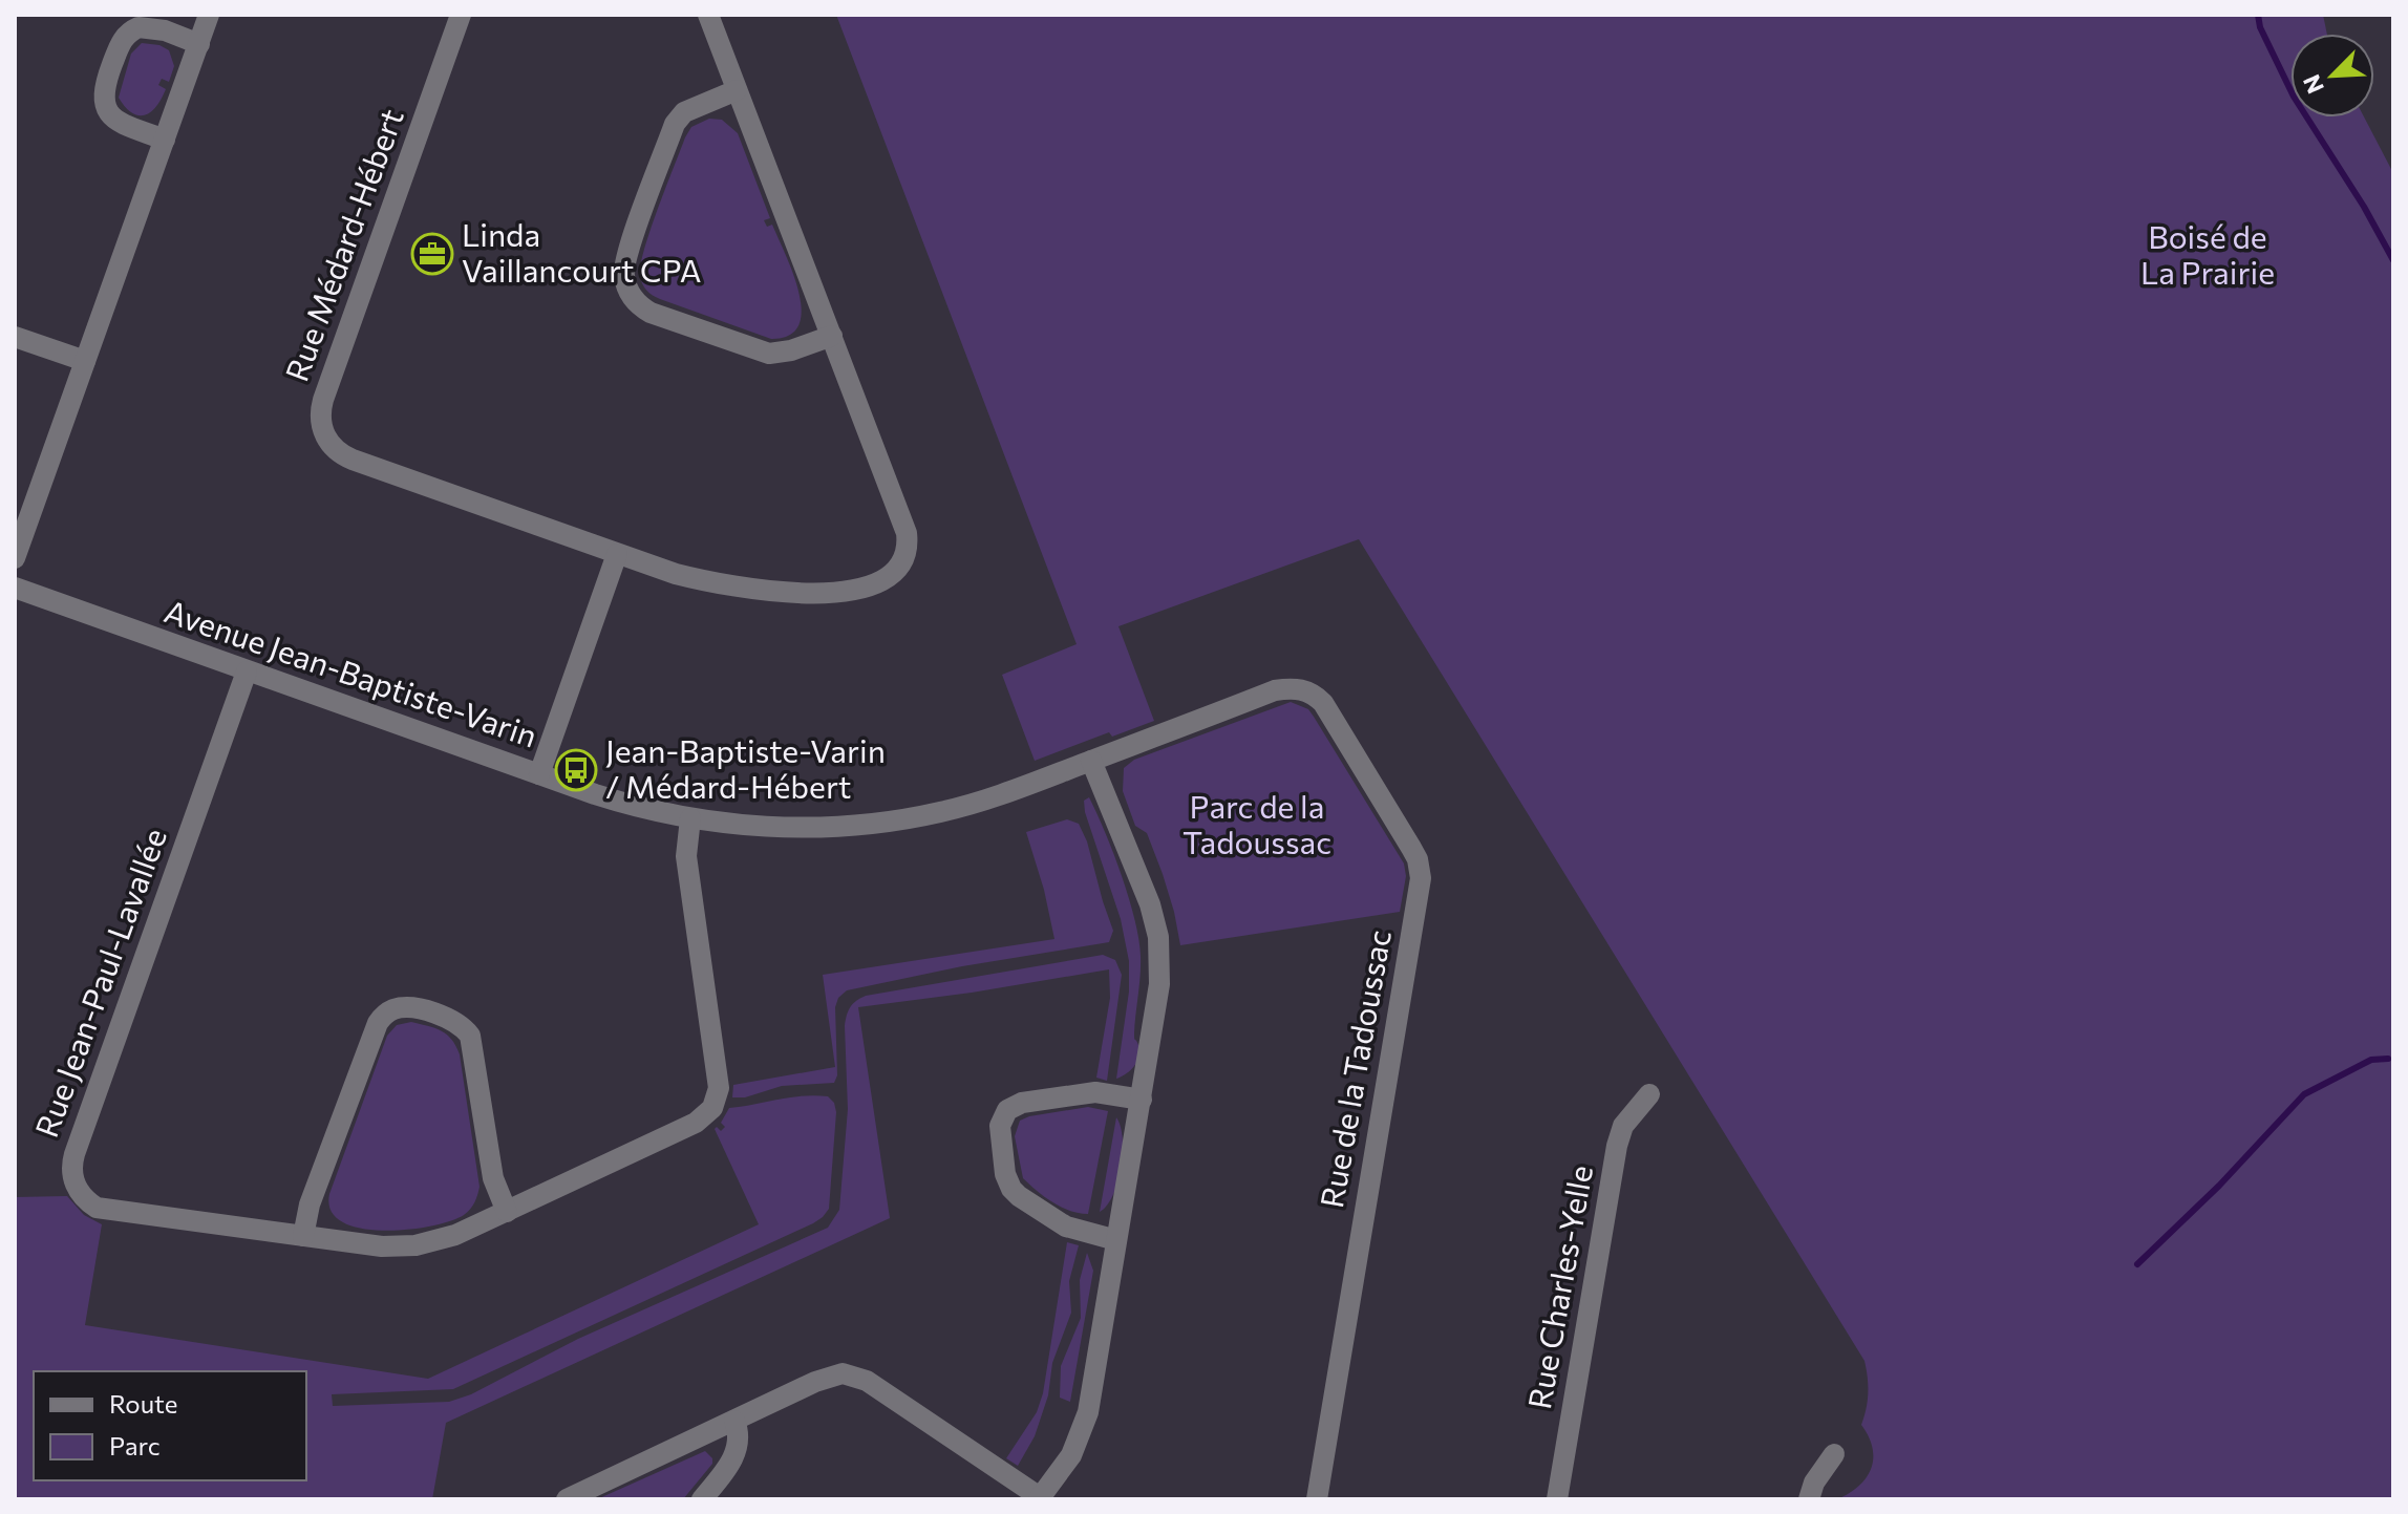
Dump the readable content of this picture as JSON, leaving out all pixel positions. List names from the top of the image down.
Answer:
{
  "streets": {
    "street": [
      "Rue Médard-Hébert",
      "Avenue Jean-Baptiste-Varin",
      "Rue Jean-Paul-Lavallée",
      "Rue de la Tadoussac",
      "Rue Charles-Yelle"
    ]
  },
  "crossings": [
    ["Avenue Jean-Baptiste-Varin", "Rue Jean-Paul-Lavallée"],
    ["Avenue Jean-Baptiste-Varin", "Rue de la Tadoussac"]
  ],
  "parks": ["Boisé de La Prairie", "Parc de la Tadoussac"],
  "places": {
    "office": ["Linda Vaillancourt CPA"],
    "bus stop": ["Jean-Baptiste-Varin / Médard-Hébert"]
  },
  "legend": ["Route", "Parc"],
  "north": "bottom left"
}
